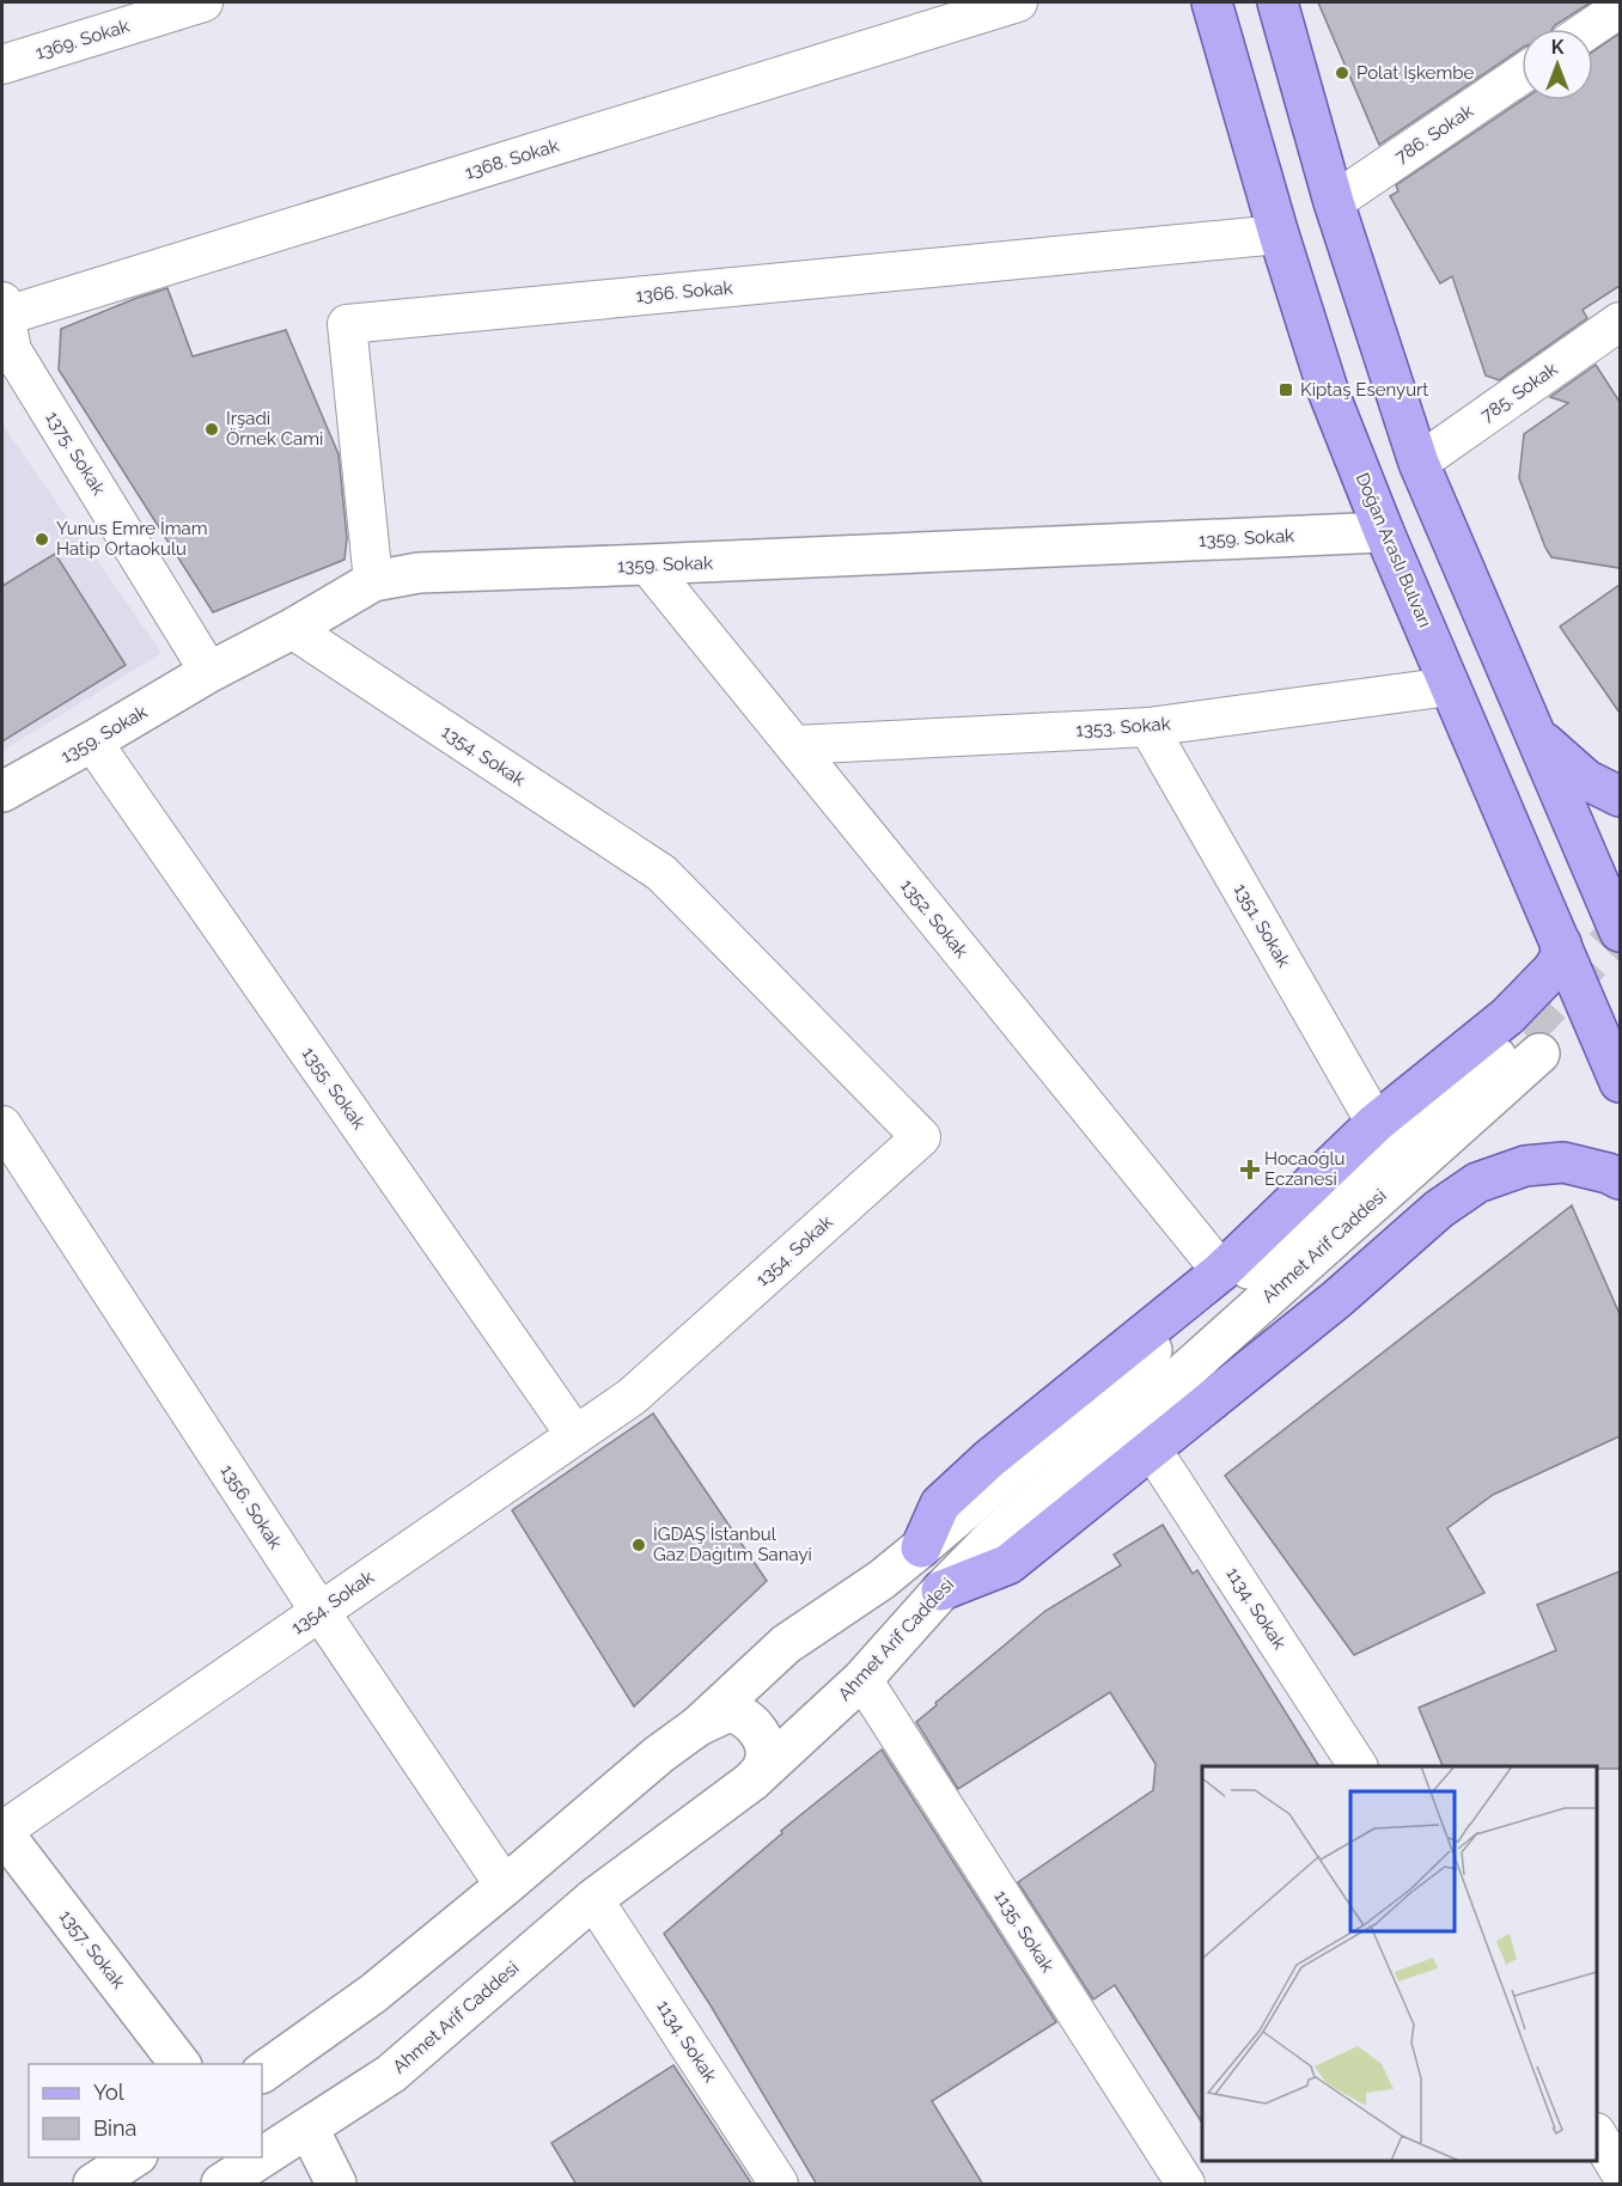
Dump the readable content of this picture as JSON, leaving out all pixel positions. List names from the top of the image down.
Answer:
{
  "streets": {
    "main road": ["Doğan Araslı Bulvarı"],
    "street": [
      "1369. Sokak",
      "786. Sokak",
      "1368. Sokak",
      "1366. Sokak",
      "785. Sokak",
      "1375. Sokak",
      "1359. Sokak",
      "1353. Sokak",
      "1354. Sokak",
      "1352. Sokak",
      "1351. Sokak",
      "1355. Sokak",
      "Ahmet Arif Caddesi",
      "1356. Sokak",
      "1134. Sokak",
      "1135. Sokak",
      "1357. Sokak"
    ]
  },
  "crossings": [
    ["1368. Sokak", "1375. Sokak"],
    ["1366. Sokak", "1359. Sokak"],
    ["1366. Sokak", "Doğan Araslı Bulvarı"],
    ["1375. Sokak", "1359. Sokak"],
    ["1359. Sokak", "Doğan Araslı Bulvarı"],
    ["1359. Sokak", "1354. Sokak"],
    ["1359. Sokak", "1352. Sokak"],
    ["1359. Sokak", "1355. Sokak"],
    ["Doğan Araslı Bulvarı", "1353. Sokak"],
    ["1353. Sokak", "1352. Sokak"],
    ["1353. Sokak", "1351. Sokak"],
    ["1354. Sokak", "1355. Sokak"],
    ["1354. Sokak", "1356. Sokak"],
    ["1354. Sokak", "1357. Sokak"],
    ["Ahmet Arif Caddesi", "1356. Sokak"],
    ["Ahmet Arif Caddesi", "1134. Sokak"],
    ["Ahmet Arif Caddesi", "1135. Sokak"]
  ],
  "places": {
    "other": [
      "Polat Işkembe",
      "Irşadi Örnek Cami",
      "Yunus Emre İmam Hatip Ortaokulu",
      "İGDAŞ İstanbul Gaz Dağıtım Sanayi"
    ],
    "transit": ["Kiptaş Esenyurt"],
    "health": ["Hocaoğlu Eczanesi"]
  },
  "legend": ["Yol", "Bina"],
  "north": "top"
}
